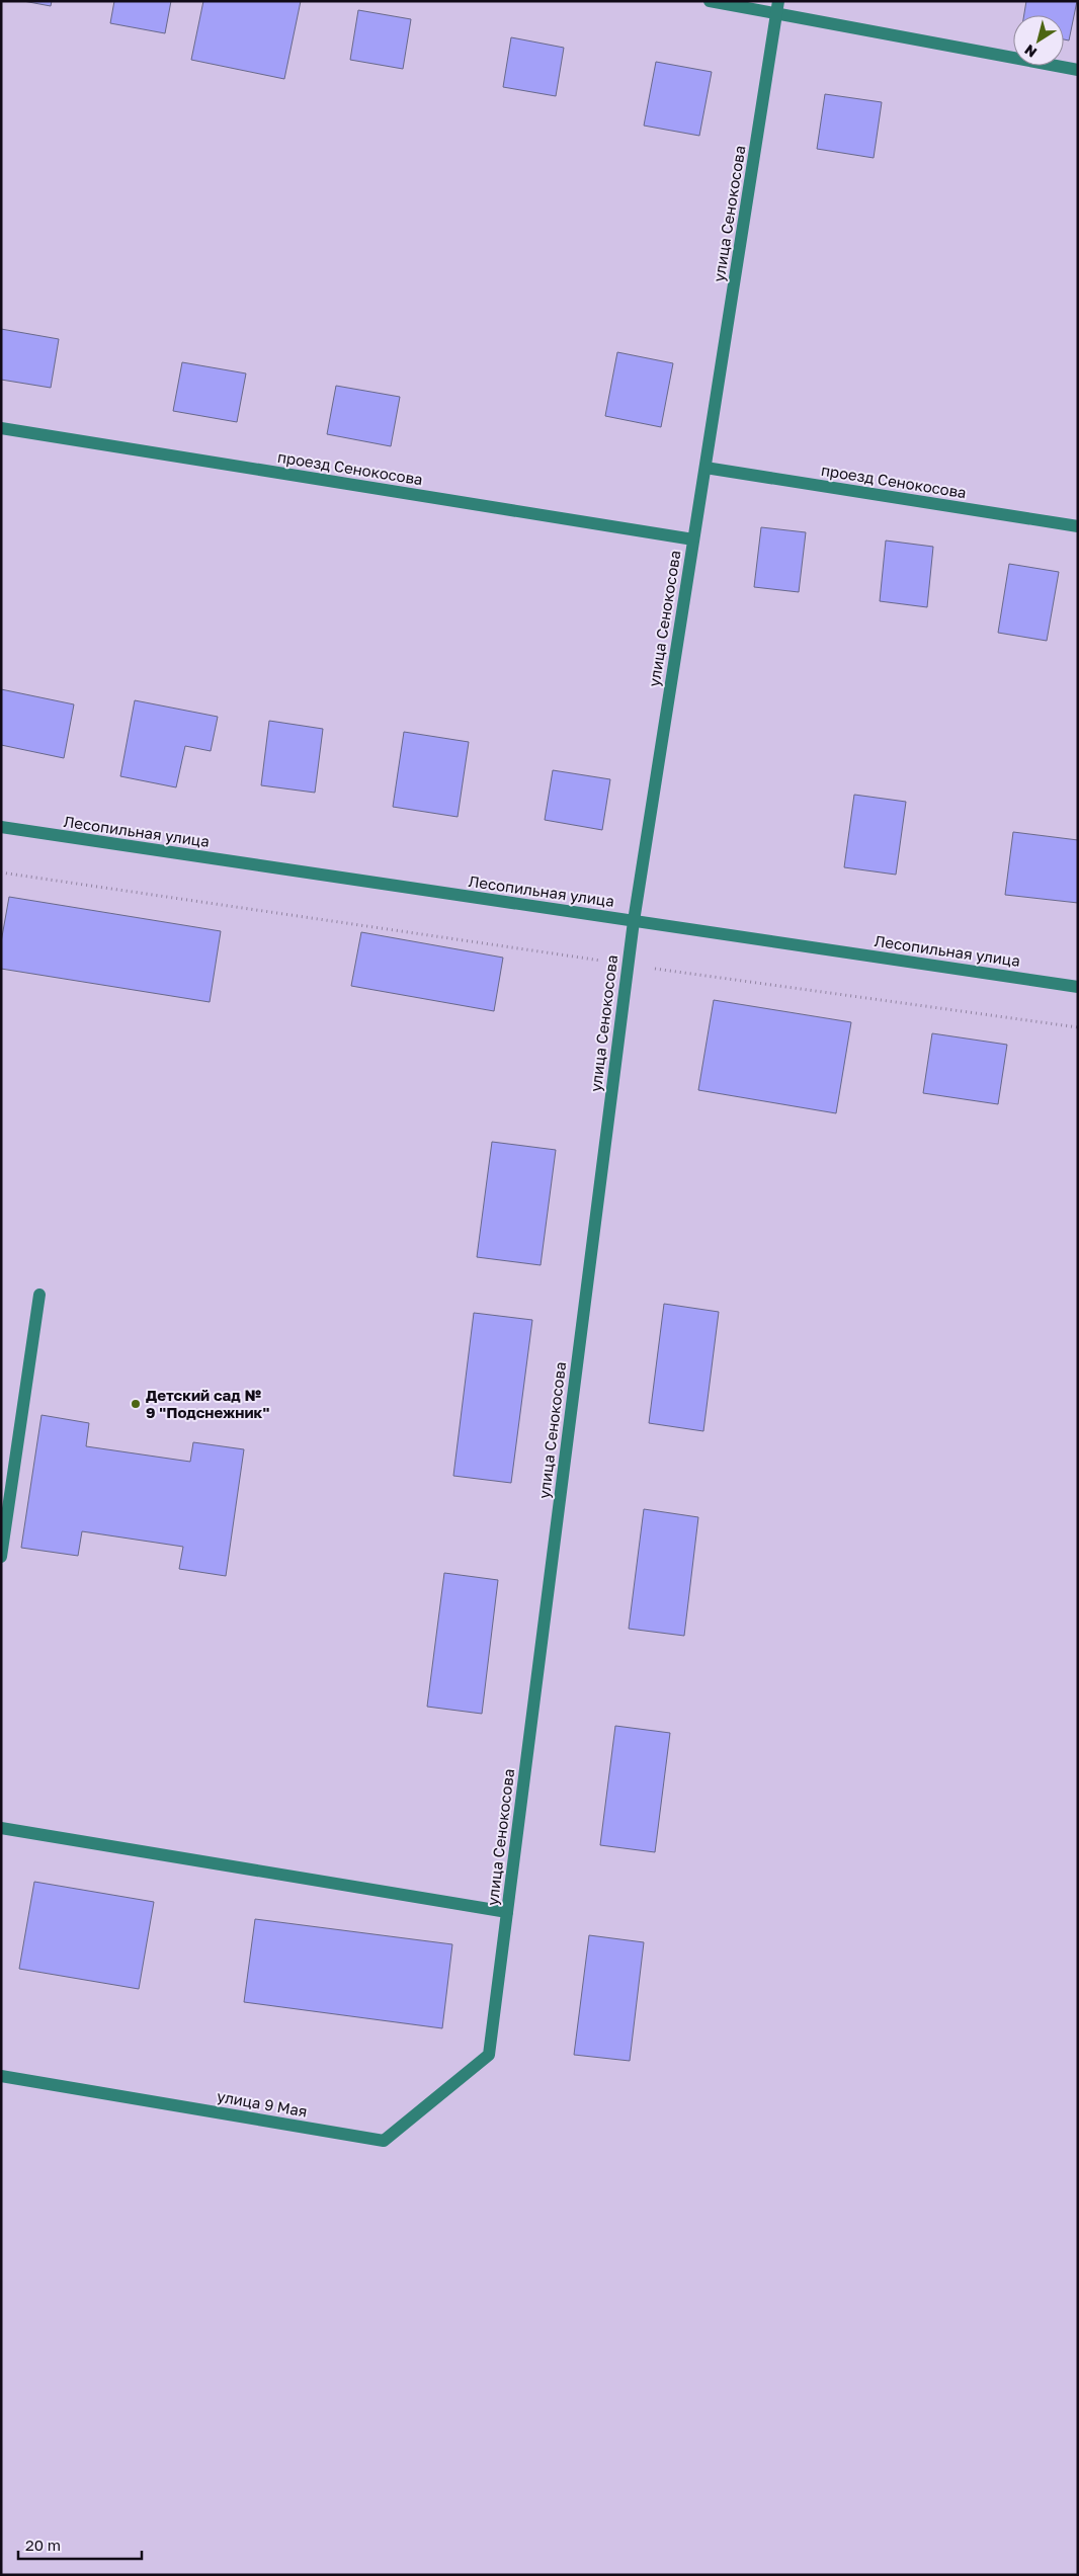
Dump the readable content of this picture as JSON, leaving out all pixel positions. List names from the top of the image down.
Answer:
{
  "streets": {
    "street": [
      "улица Сенокосова",
      "проезд Сенокосова",
      "Лесопильная улица",
      "улица 9 Мая"
    ]
  },
  "crossings": [
    ["улица Сенокосова", "проезд Сенокосова"],
    ["улица Сенокосова", "Лесопильная улица"],
    ["улица Сенокосова", "улица 9 Мая"]
  ],
  "places": ["Детский сад № 9 \"Подснежник\""],
  "scale_bar": "20 m",
  "north": "bottom left"
}
